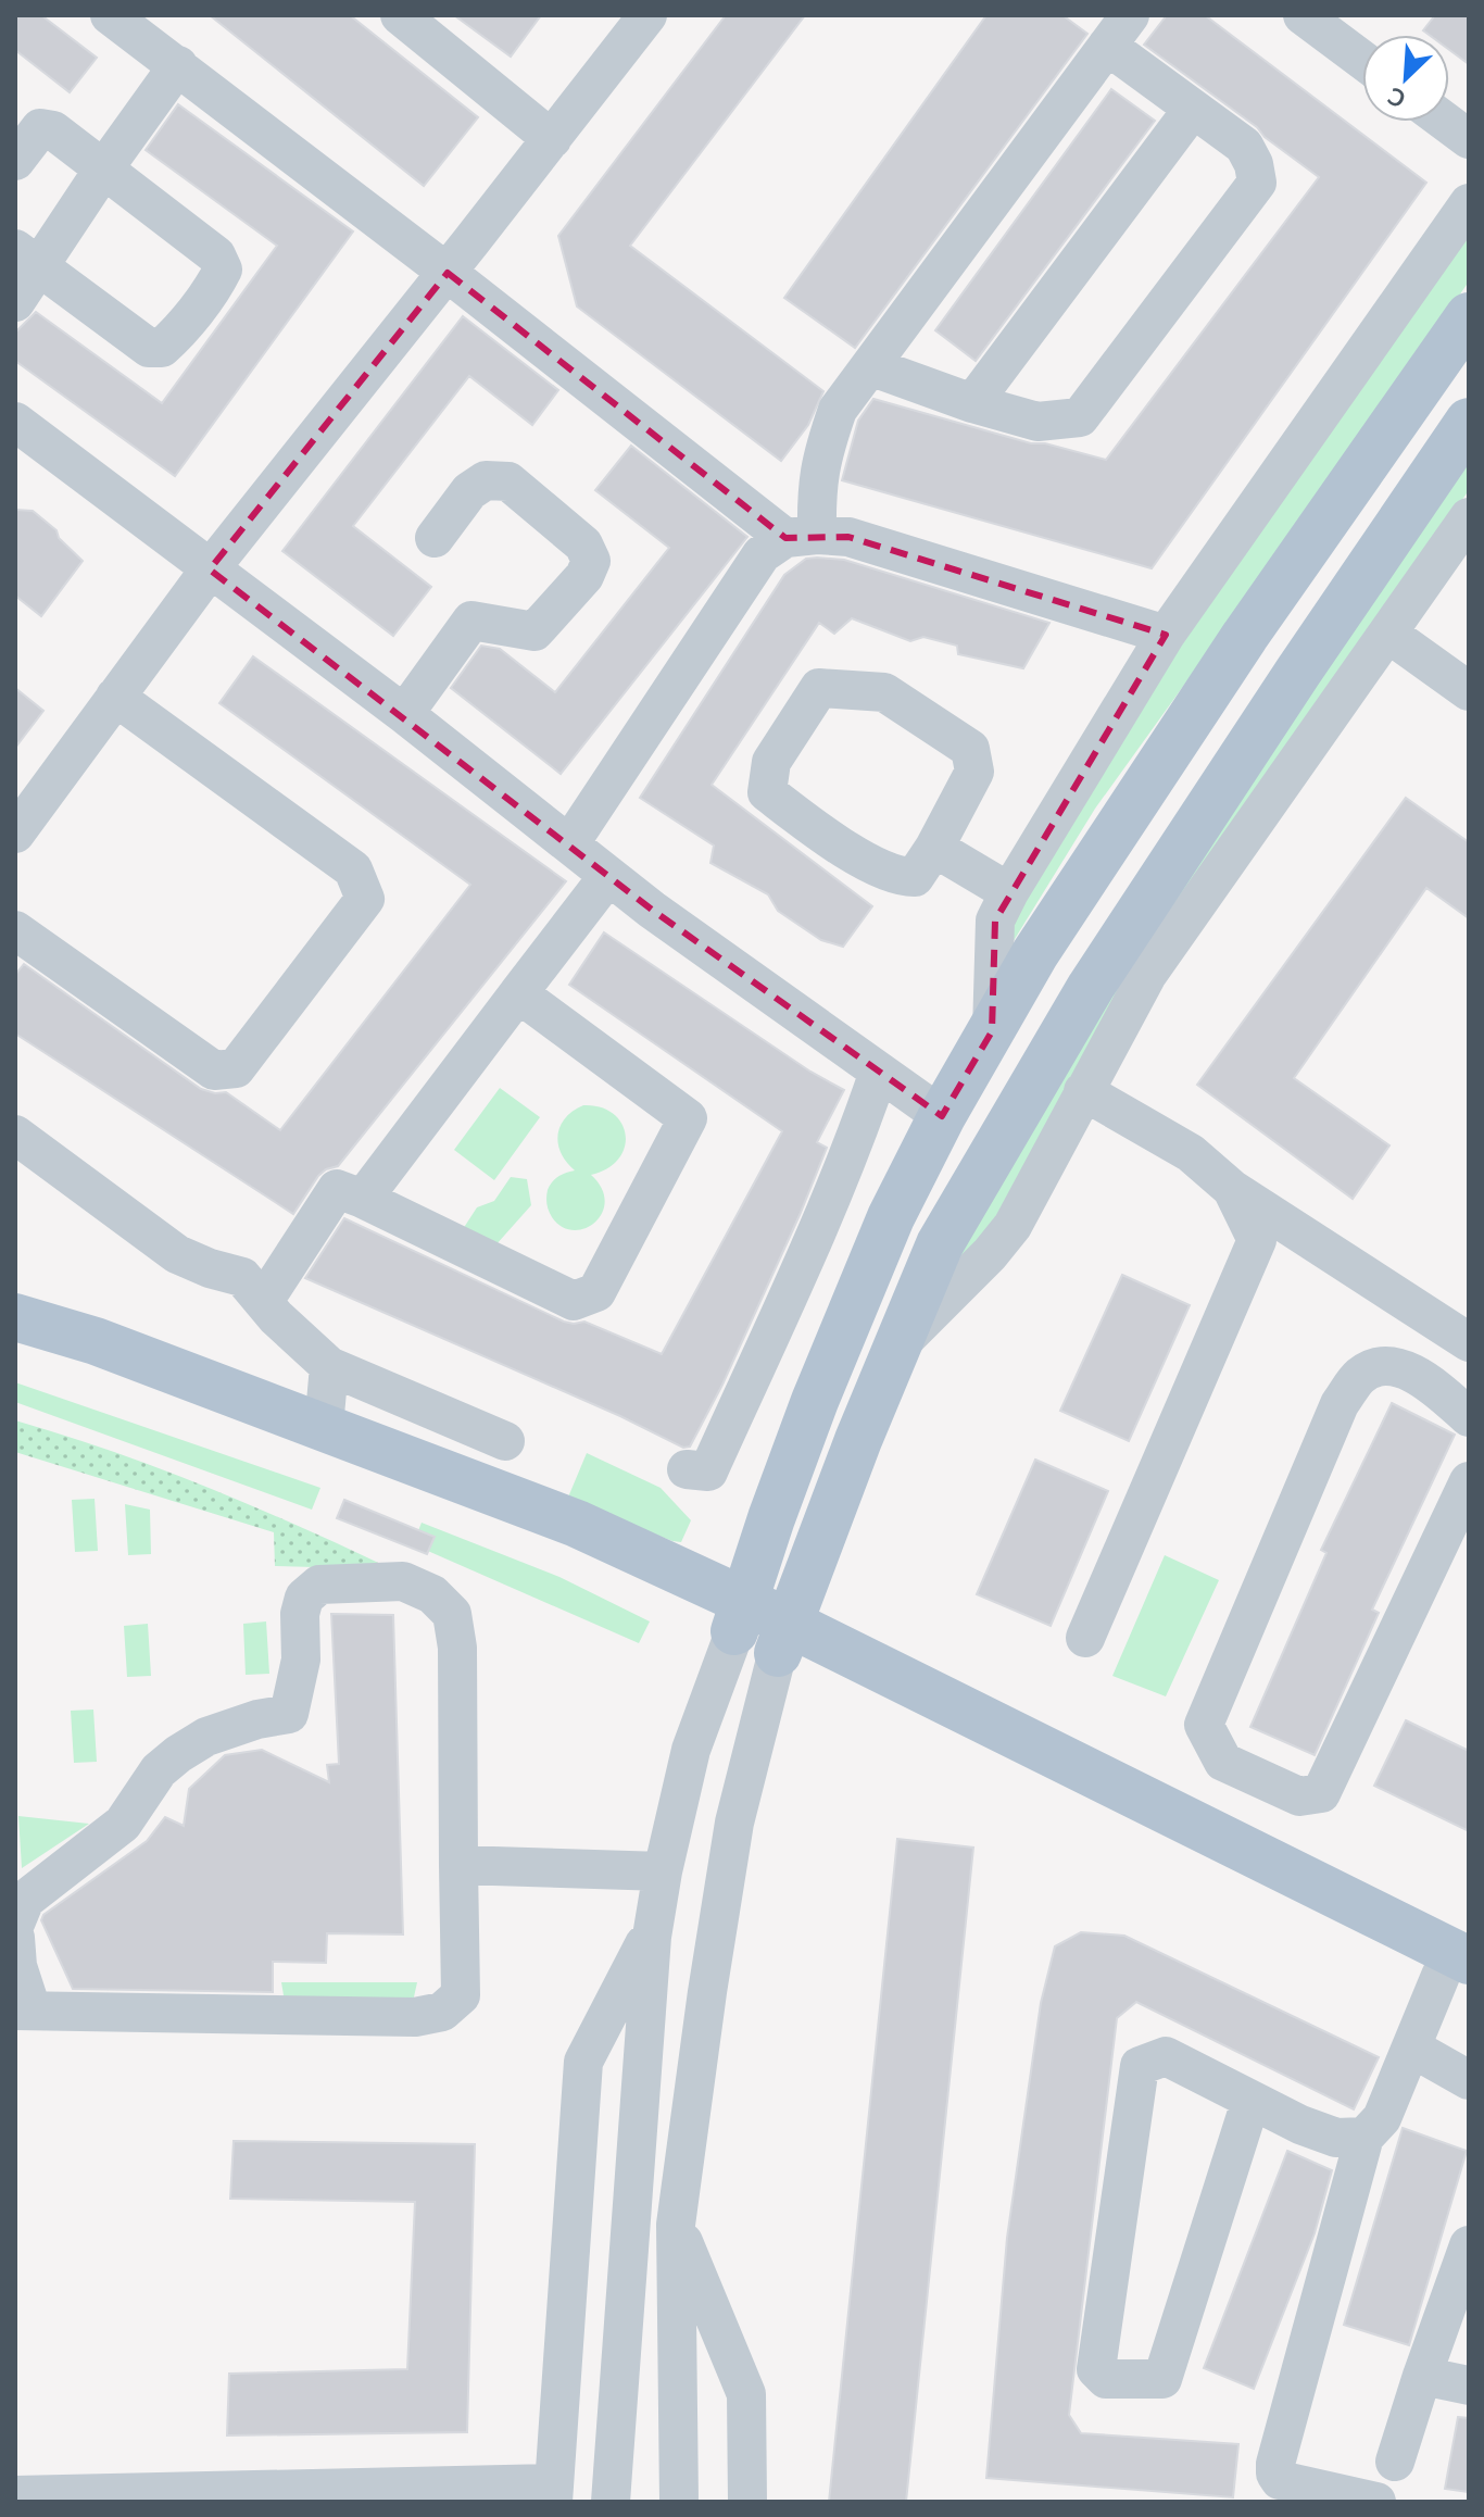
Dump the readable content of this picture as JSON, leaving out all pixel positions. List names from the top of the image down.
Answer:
{
  "north": "bottom left"
}
